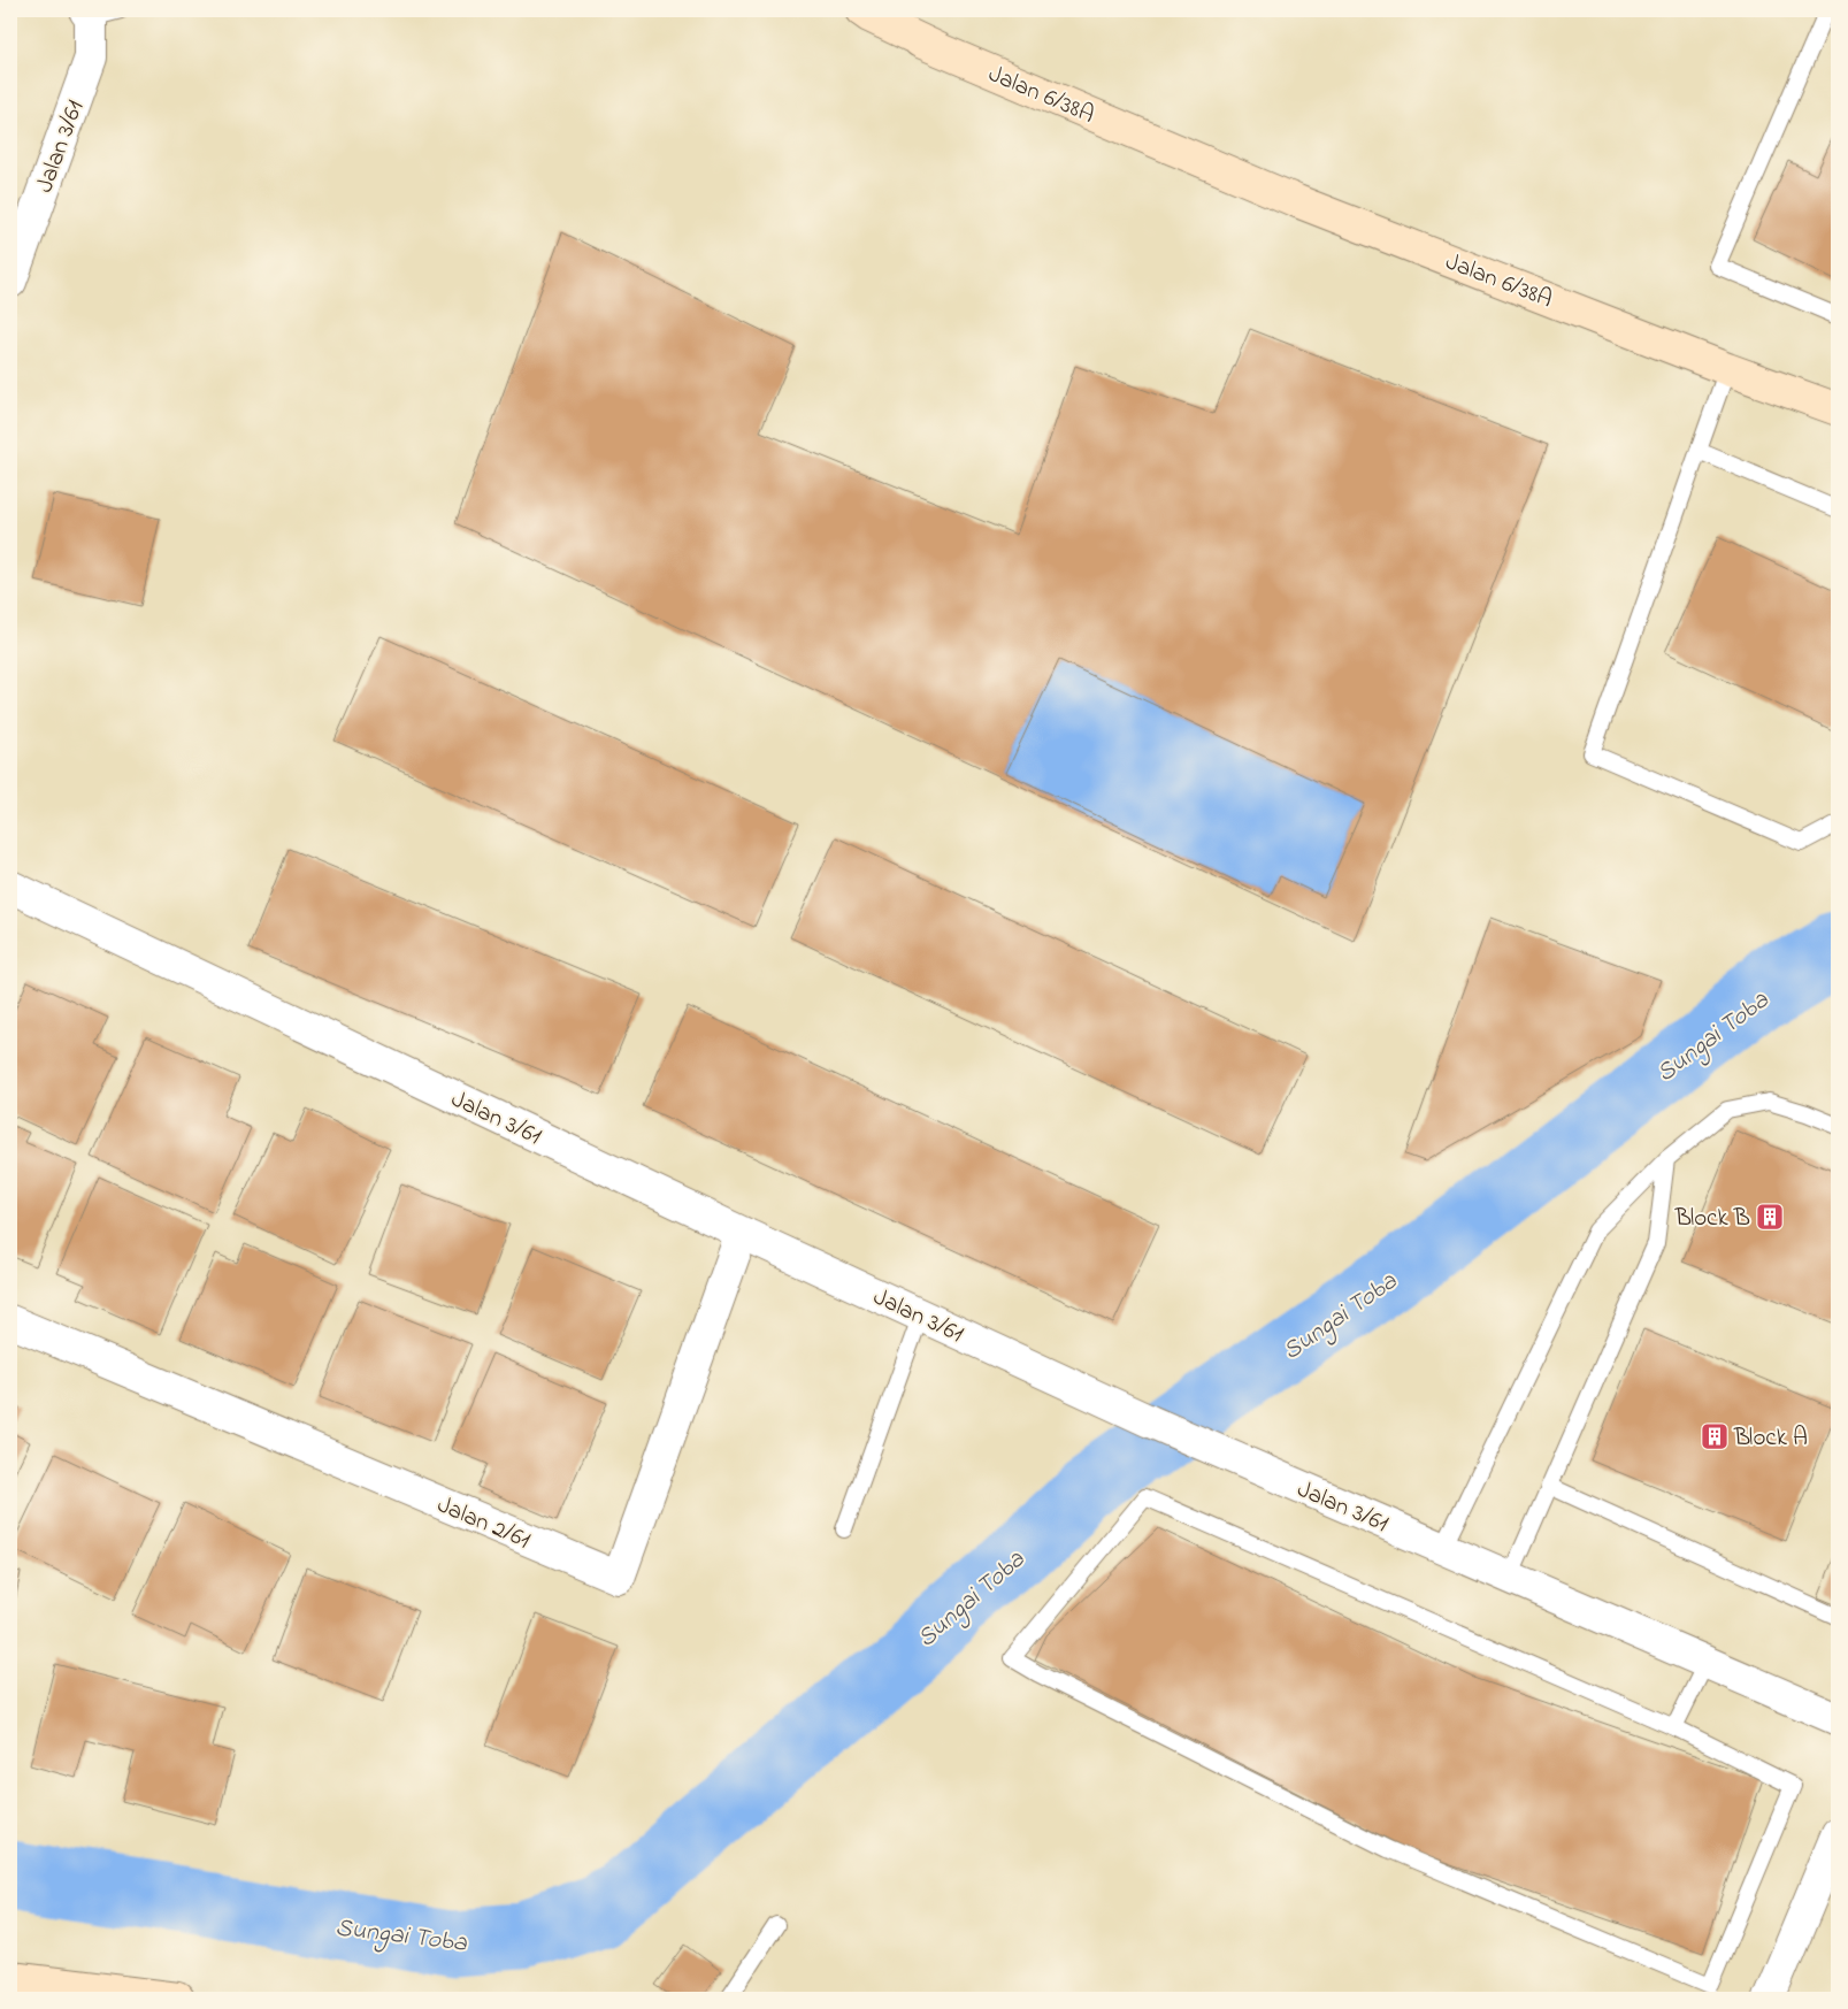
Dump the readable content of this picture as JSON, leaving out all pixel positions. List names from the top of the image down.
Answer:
{
  "streets": {
    "street": ["Jalan 6/38A", "Jalan 3/61", "Jalan 2/61"]
  },
  "crossings": [
    ["Jalan 3/61", "Jalan 2/61"]
  ],
  "water": ["Sungai Toba"],
  "places": {
    "building": ["Block B", "Block A"]
  }
}
